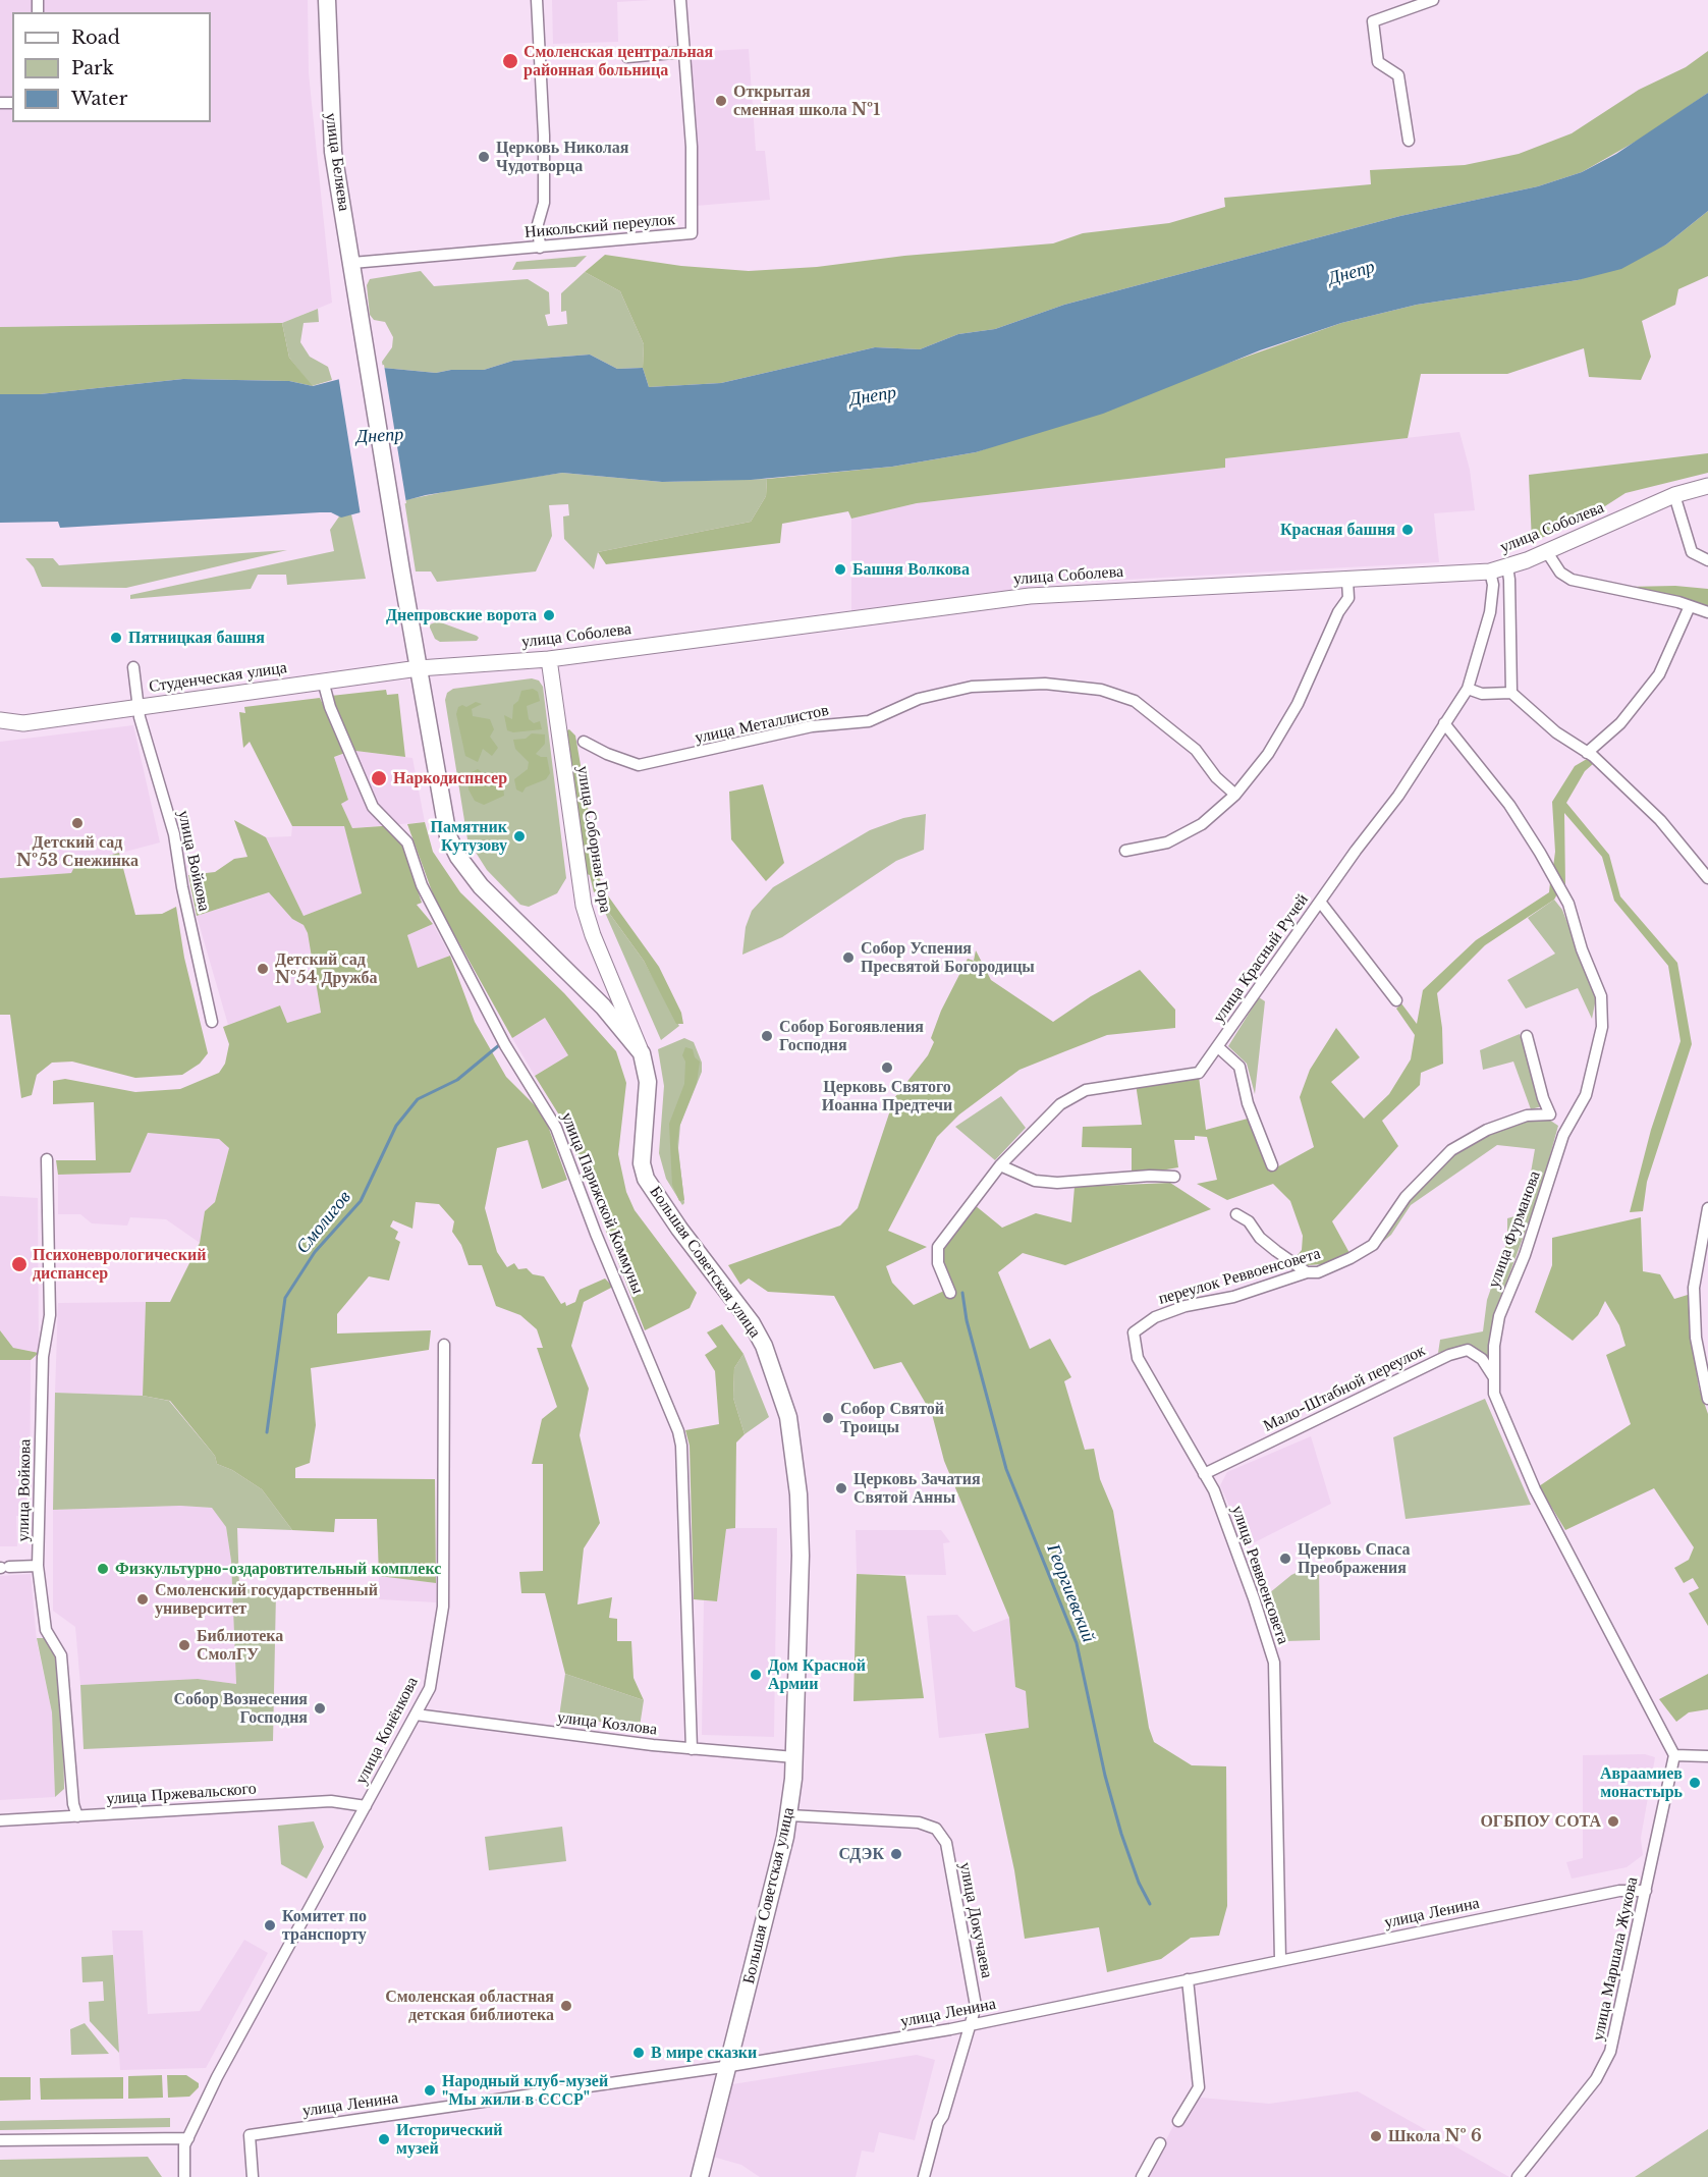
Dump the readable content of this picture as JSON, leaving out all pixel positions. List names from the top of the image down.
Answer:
{
  "streets": {
    "main road": [
      "улица Беляева",
      "улица Соболева",
      "Студенческая улица",
      "улица Соборная Гора",
      "Большая Советская улица"
    ],
    "street": [
      "Никольский переулок",
      "улица Металлистов",
      "улица Войкова",
      "улица Красный Ручей",
      "улица Парижской Коммуны",
      "улица Фурманова",
      "переулок Реввоенсовета",
      "Мало-Штабной переулок",
      "улица Реввоенсовета",
      "улица Козлова",
      "улица Конёнкова",
      "улица Пржевальского",
      "улица Ленина",
      "улица Докучаева",
      "улица Маршала Жукова"
    ]
  },
  "crossings": [
    ["улица Беляева", "Никольский переулок"],
    ["улица Беляева", "Большая Советская улица"],
    ["улица Соболева", "Студенческая улица"],
    ["улица Соболева", "улица Соборная Гора"],
    ["улица Соболева", "улица Красный Ручей"],
    ["улица Соболева", "Большая Советская улица"],
    ["Студенческая улица", "улица Войкова"],
    ["Студенческая улица", "улица Парижской Коммуны"],
    ["Студенческая улица", "Большая Советская улица"],
    ["улица Соборная Гора", "Большая Советская улица"],
    ["улица Войкова", "улица Пржевальского"],
    ["улица Красный Ручей", "улица Фурманова"],
    ["улица Парижской Коммуны", "улица Козлова"],
    ["улица Фурманова", "Мало-Штабной переулок"],
    ["улица Фурманова", "улица Маршала Жукова"],
    ["Большая Советская улица", "улица Козлова"],
    ["Большая Советская улица", "улица Ленина"],
    ["Большая Советская улица", "улица Докучаева"],
    ["переулок Реввоенсовета", "улица Реввоенсовета"],
    ["Мало-Штабной переулок", "улица Реввоенсовета"],
    ["улица Реввоенсовета", "улица Ленина"],
    ["улица Козлова", "улица Конёнкова"],
    ["улица Конёнкова", "улица Пржевальского"],
    ["улица Ленина", "улица Докучаева"],
    ["улица Ленина", "улица Маршала Жукова"]
  ],
  "water": ["Днепр", "Смолигов", "Георгиевский"],
  "places": [
    "Смоленская центральная районная больница",
    "Открытая сменная школа №1",
    "Церковь Николая Чудотворца",
    "Красная башня",
    "Башня Волкова",
    "Днепровские ворота",
    "Пятницкая башня",
    "Наркодиспнсер",
    "Детский сад №53 Снежинка",
    "Памятник Кутузову",
    "Собор Успения Пресвятой Богородицы",
    "Детский сад №54 Дружба",
    "Собор Богоявления Господня",
    "Церковь Святого Иоанна Предтечи",
    "Психоневрологический диспансер",
    "Собор Святой Троицы",
    "Церковь Зачатия Святой Анны",
    "Церковь Спаса Преображения",
    "Физкультурно-оздаровтительный комплекс",
    "Смоленский государственный университет",
    "Библиотека СмолГУ",
    "Дом Красной Армии",
    "Собор Вознесения Господня",
    "Авраамиев монастырь",
    "ОГБПОУ СОТА",
    "СДЭК",
    "Комитет по транспорту",
    "Смоленская областная детская библиотека",
    "В мире сказки",
    "Народный клуб-музей \"Мы жили в СССР\"",
    "Школа № 6",
    "Исторический музей"
  ],
  "legend": ["Road", "Park", "Water"]
}
